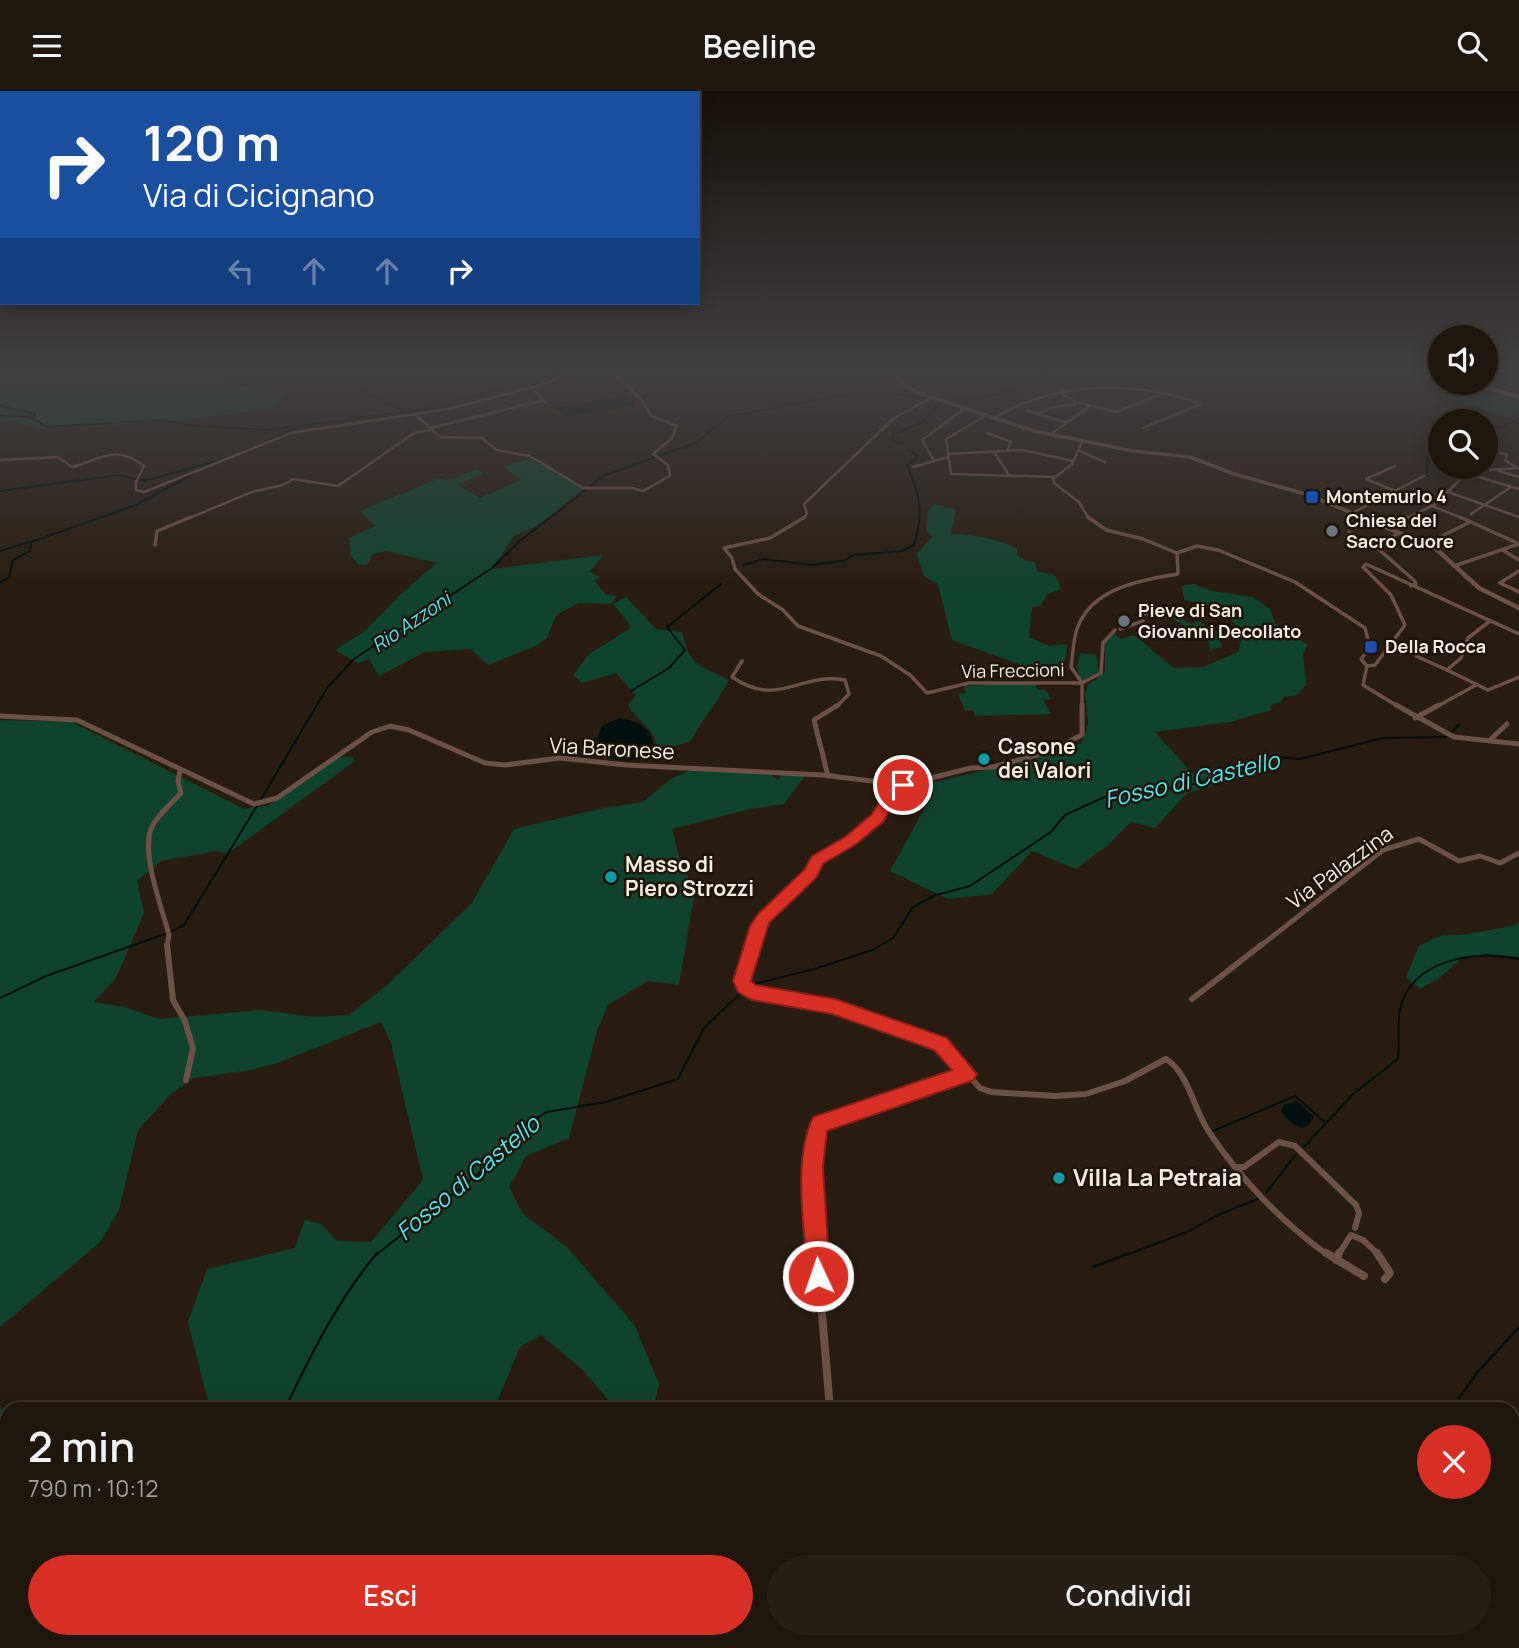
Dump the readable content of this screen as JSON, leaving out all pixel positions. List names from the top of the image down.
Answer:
{
  "streets": {
    "street": ["Via Freccioni", "Via Baronese", "Via Palazzina"]
  },
  "water": ["Rio Azzoni", "Fosso di Castello"],
  "places": {
    "transit": ["Montemurlo 4", "Della Rocca"],
    "other": [
      "Chiesa del Sacro Cuore",
      "Pieve di San Giovanni Decollato",
      "Casone dei Valori",
      "Masso di Piero Strozzi",
      "Villa La Petraia"
    ]
  },
  "page": {
    "header": "Beeline",
    "turn": ["120 m", "Via di Cicignano"],
    "heading": ["2 min", "790 m · 10:12"],
    "buttons": ["Esci", "Condividi"]
  }
}
